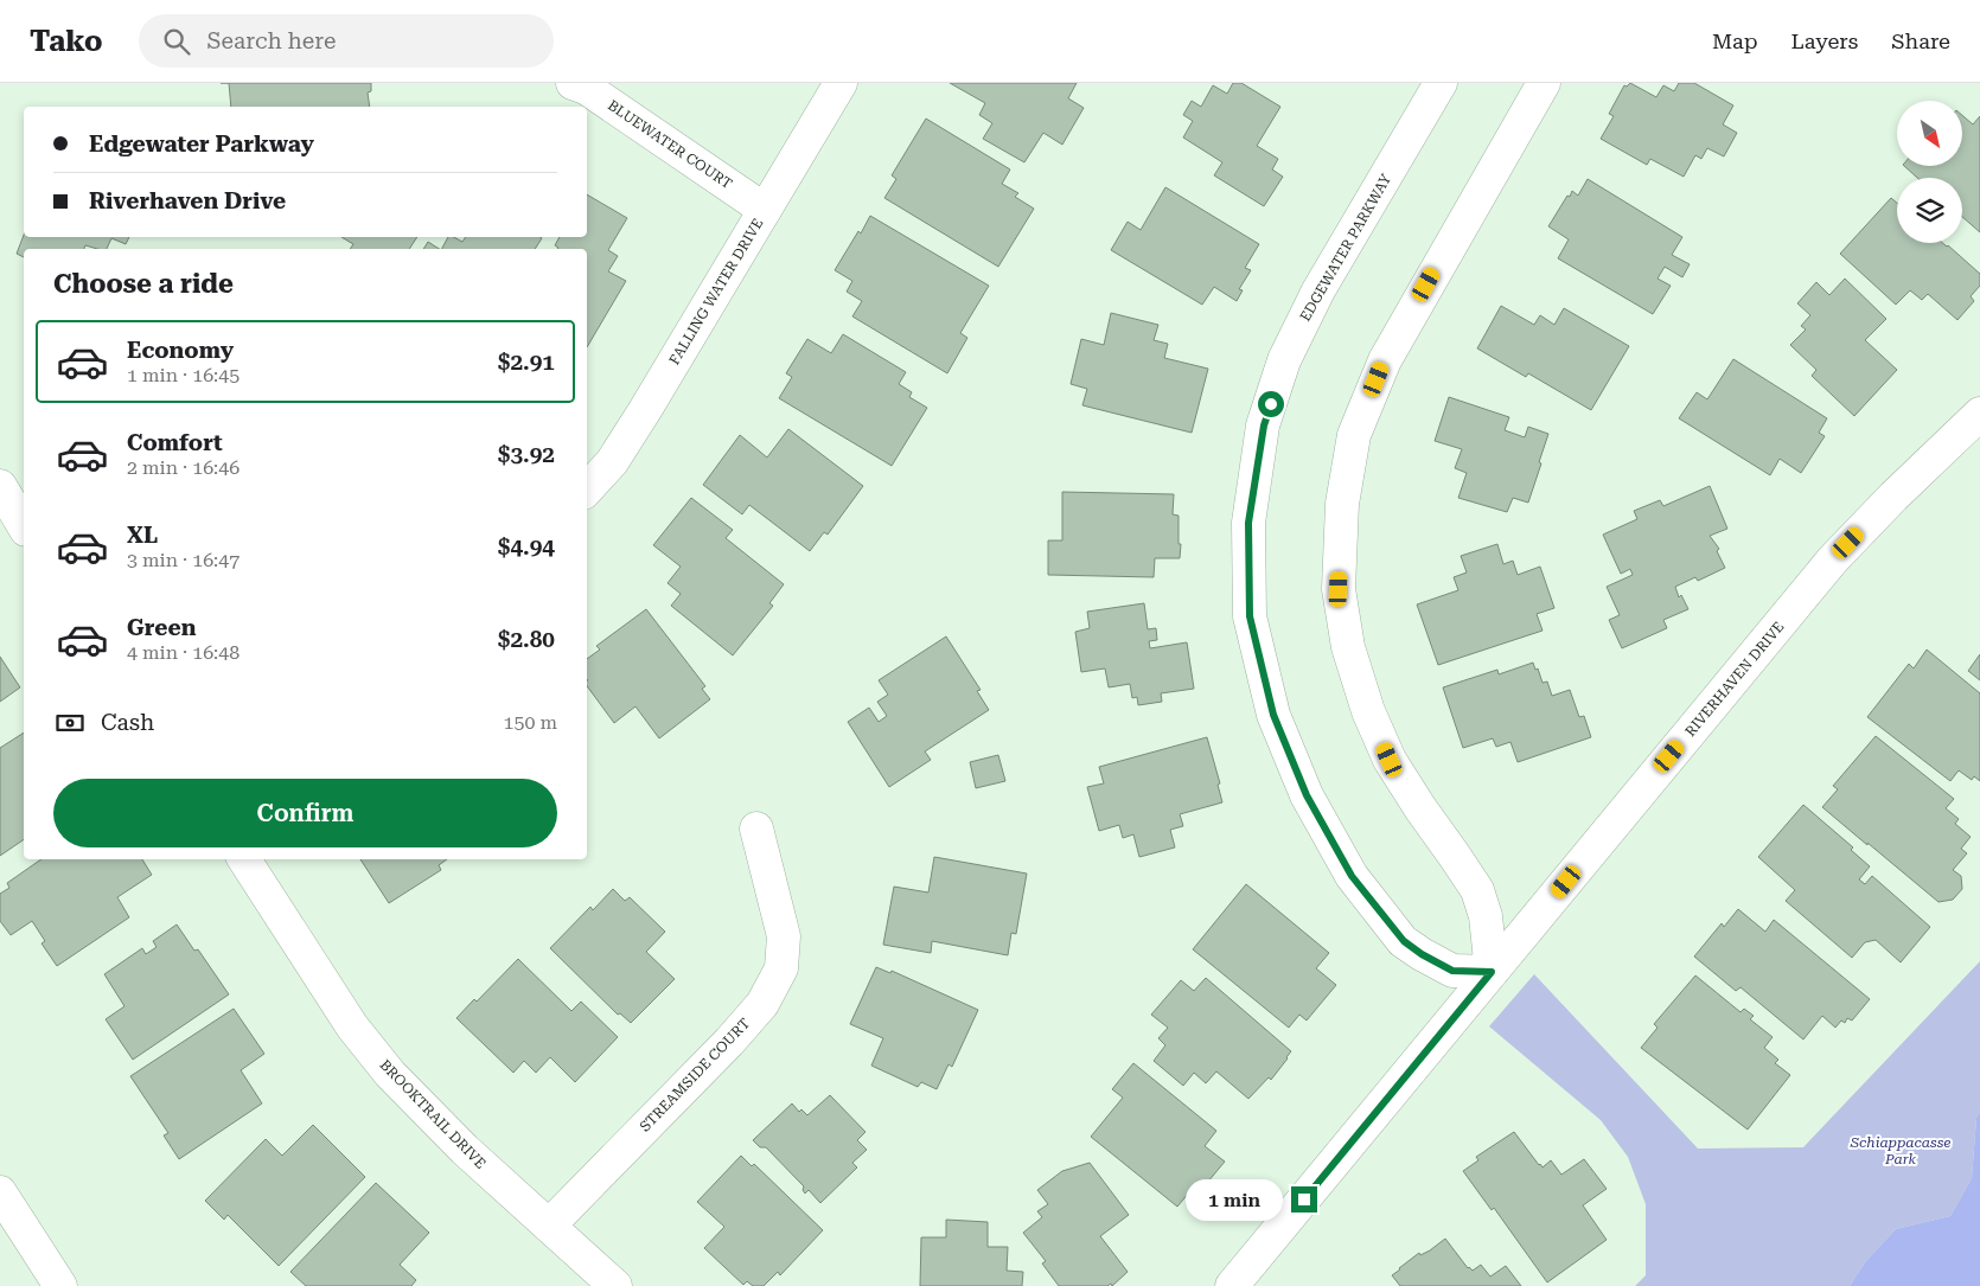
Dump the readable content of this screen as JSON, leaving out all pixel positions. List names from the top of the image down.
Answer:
{
  "streets": {
    "street": [
      "BLUEWATER COURT",
      "EDGEWATER PARKWAY",
      "FALLING WATER DRIVE",
      "RIVERHAVEN DRIVE",
      "STREAMSIDE COURT",
      "BROOKTRAIL DRIVE"
    ]
  },
  "crossings": [
    ["BLUEWATER COURT", "FALLING WATER DRIVE"],
    ["EDGEWATER PARKWAY", "RIVERHAVEN DRIVE"],
    ["STREAMSIDE COURT", "BROOKTRAIL DRIVE"]
  ],
  "parks": ["Schiappacasse Park"],
  "north": "bottom right",
  "page": {
    "header": "Tako",
    "search": "Search here",
    "nav": ["Map", "Layers", "Share"],
    "banner": ["Edgewater Parkway", "Riverhaven Drive"],
    "heading": "Choose a ride",
    "list": [
      {
        "name": "Economy",
        "note": "1 min · 16:45",
        "value": "$2.91"
      },
      {
        "name": "Comfort",
        "note": "2 min · 16:46",
        "value": "$3.92"
      },
      {
        "name": "XL",
        "note": "3 min · 16:47",
        "value": "$4.94"
      },
      {
        "name": "Green",
        "note": "4 min · 16:48",
        "value": "$2.80"
      }
    ],
    "pay": ["Cash", "150 m"],
    "buttons": "Confirm",
    "bubble": "1 min"
  }
}
